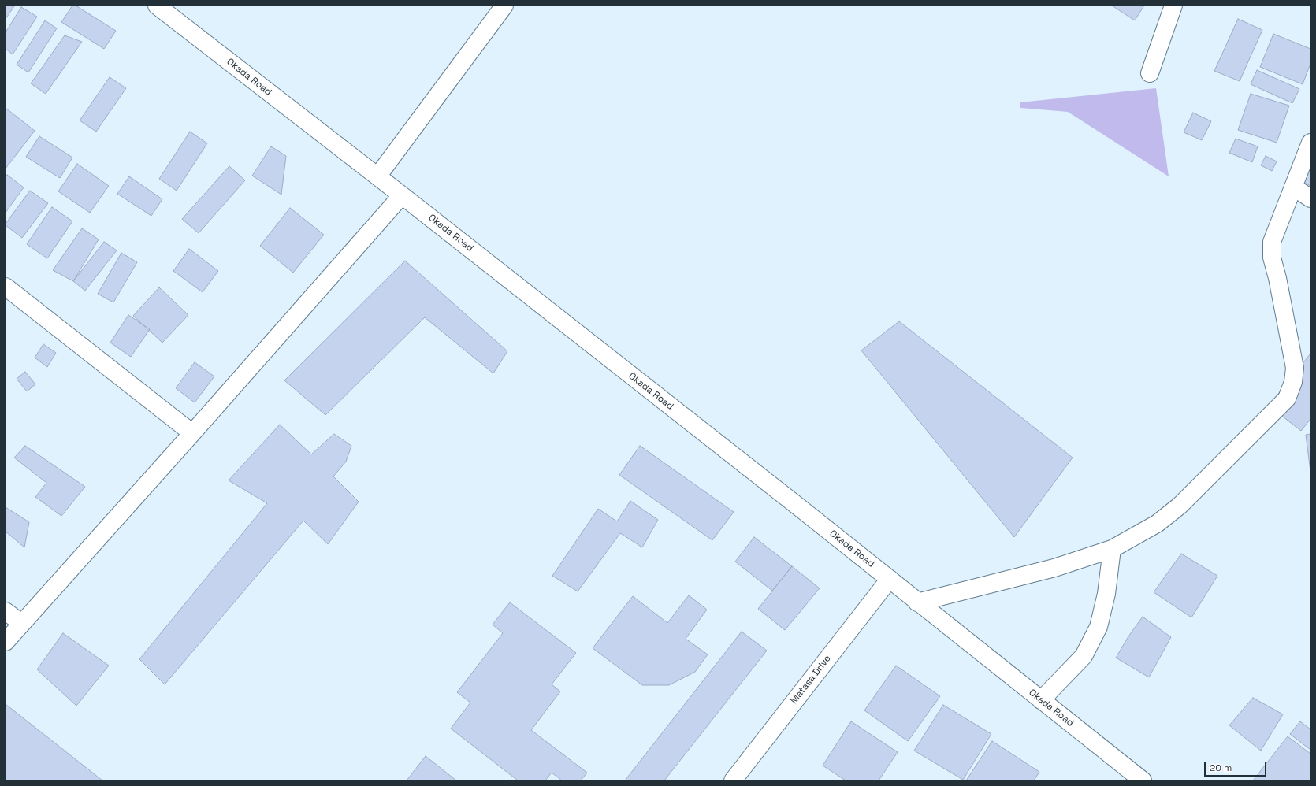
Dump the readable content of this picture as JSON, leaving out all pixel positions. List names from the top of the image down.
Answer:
{
  "streets": {
    "street": ["Okada Road", "Matasa Drive"]
  },
  "crossings": [
    ["Okada Road", "Matasa Drive"]
  ],
  "scale_bar": "20 m"
}
